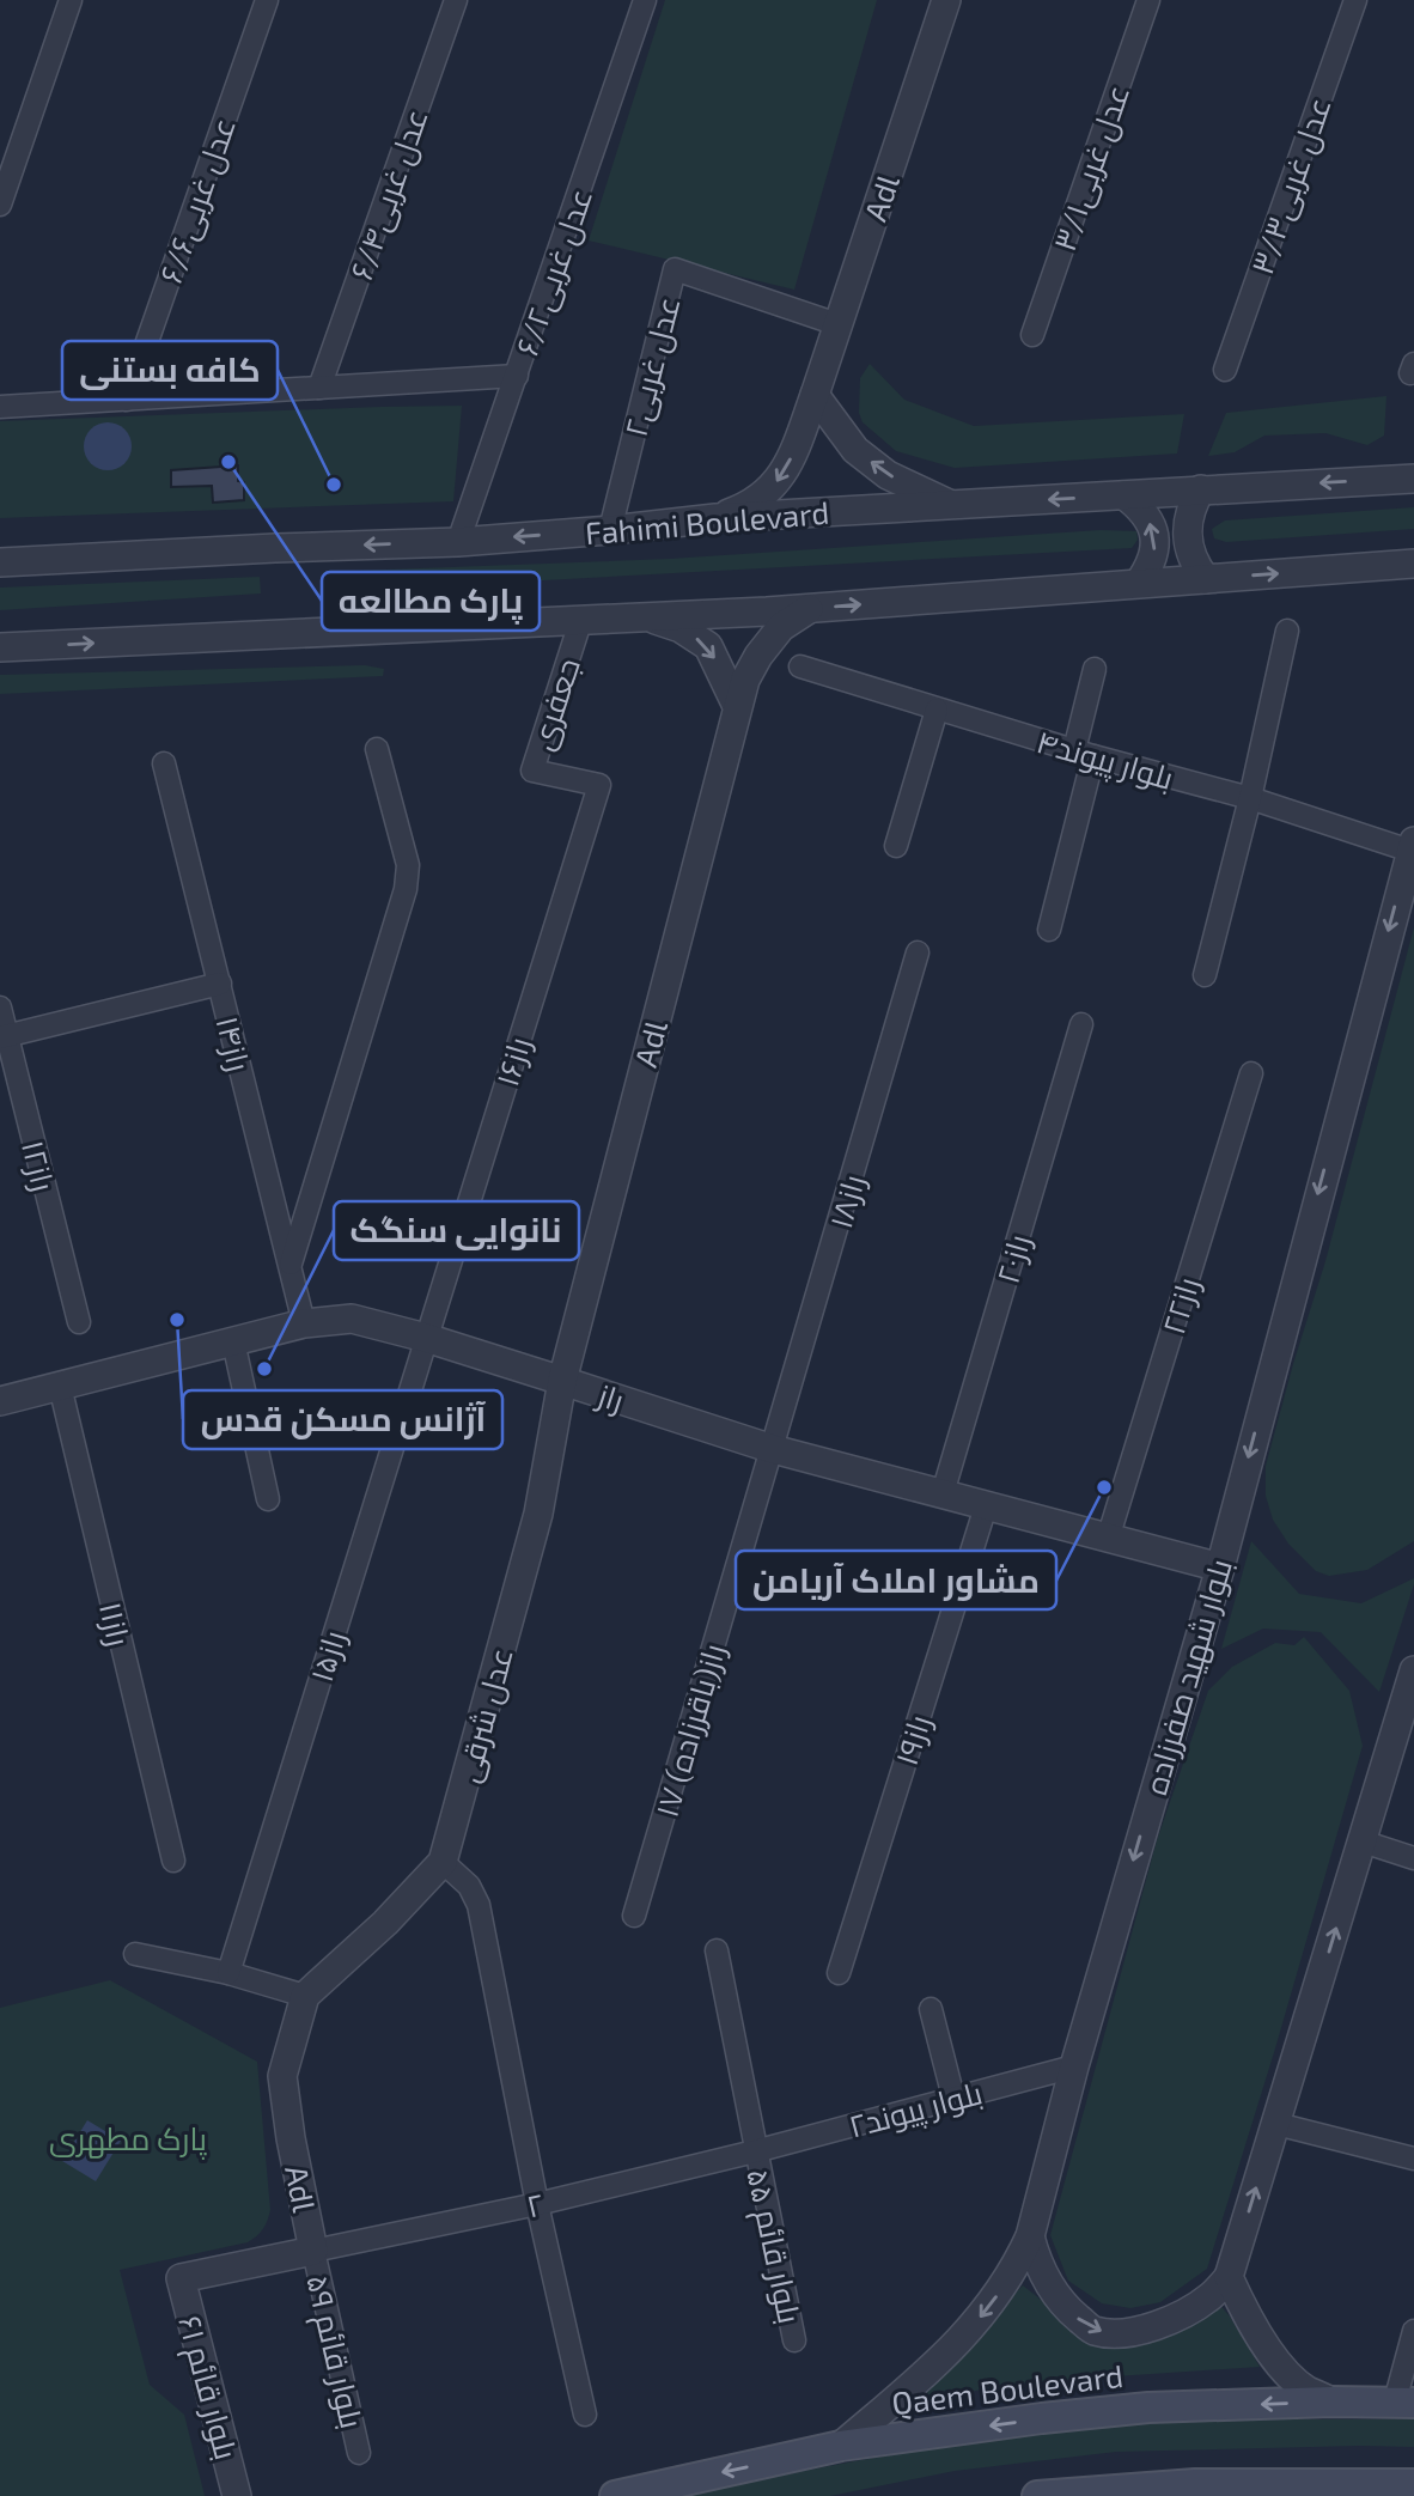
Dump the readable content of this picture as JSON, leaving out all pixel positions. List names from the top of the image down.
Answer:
{
  "streets": {
    "main road": ["Qaem Boulevard"],
    "street": [
      "عدل غربی۳/۱",
      "عدل غربی۳/۳",
      "۶/۴عدل غربی",
      "Adl",
      "۶/۶عدل غربی",
      "۶/۲عدل غربی",
      "عدل غربی۲",
      "Fahimi Boulevard",
      "جعفری",
      "بلوار پیوند۴",
      "راز۱۴",
      "راز۱۶",
      "راز۱۲",
      "راز۱۸",
      "راز۲۰",
      "راز۲۲",
      "راز",
      "راز۱۱",
      "راز۱۵",
      "بلوار شهید صفرزاده",
      "عدل شرقی",
      "۱۷ راز(باقرزاده)",
      "راز۱۹",
      "بلوار پیوند۲",
      "۲",
      "بلوار قائم ۵۵",
      "بلوار قائم ۵۹",
      "بلوار قائم ۶۱"
    ]
  },
  "crossings": [
    ["Adl", "عدل غربی۲"],
    ["Adl", "Fahimi Boulevard"],
    ["Adl", "راز"],
    ["Adl", "عدل شرقی"],
    ["Adl", "۲"],
    ["Adl", "بلوار قائم ۵۹"],
    ["Adl", "بلوار قائم ۶۱"],
    ["۶/۲عدل غربی", "Fahimi Boulevard"],
    ["عدل غربی۲", "Fahimi Boulevard"],
    ["جعفری", "راز۱۶"],
    ["بلوار پیوند۴", "بلوار شهید صفرزاده"],
    ["راز۱۴", "راز"],
    ["راز۱۶", "راز"],
    ["راز۱۶", "راز۱۵"],
    ["راز۱۸", "راز"],
    ["راز۱۸", "۱۷ راز(باقرزاده)"],
    ["راز۲۰", "راز"],
    ["راز۲۲", "راز"],
    ["راز", "راز۱۱"],
    ["راز", "راز۱۵"],
    ["راز", "بلوار شهید صفرزاده"],
    ["راز", "عدل شرقی"],
    ["راز", "۱۷ راز(باقرزاده)"],
    ["راز", "راز۱۹"],
    ["بلوار شهید صفرزاده", "بلوار پیوند۲"],
    ["بلوار شهید صفرزاده", "Qaem Boulevard"],
    ["بلوار پیوند۲", "۲"],
    ["بلوار پیوند۲", "بلوار قائم ۵۵"],
    ["۲", "بلوار قائم ۵۵"],
    ["۲", "بلوار قائم ۵۹"]
  ],
  "parks": ["پارک مطهری"],
  "places": [
    "پارک مطالعه",
    "کافه بستنی",
    "آژانس مسکن قدس",
    "نانوایی سنگک",
    "مشاور املاک آریامن"
  ]
}
